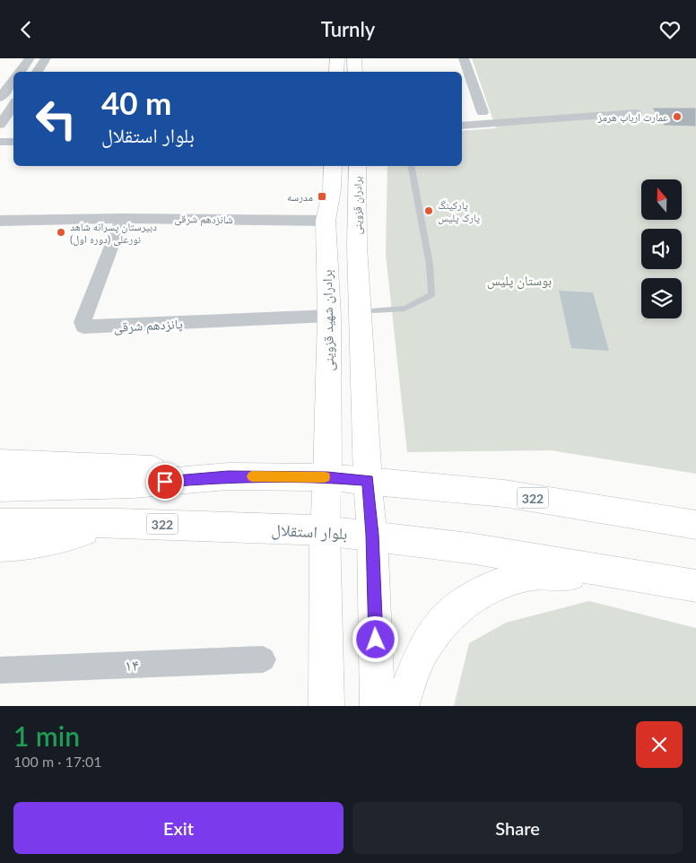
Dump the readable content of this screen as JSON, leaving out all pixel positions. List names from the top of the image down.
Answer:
{
  "streets": {
    "main road": [
      "برادران قزوینی",
      "برادران شهید قزوینی",
      "322",
      "بلوار استقلال"
    ],
    "street": ["شانزدهم شرقی", "پانزدهم شرقی", "۱۴"]
  },
  "crossings": [
    ["شانزدهم شرقی", "برادران شهید قزوینی"],
    ["شانزدهم شرقی", "پانزدهم شرقی"],
    ["برادران شهید قزوینی", "پانزدهم شرقی"],
    ["برادران شهید قزوینی", "322"],
    ["برادران شهید قزوینی", "بلوار استقلال"]
  ],
  "parks": ["بوستان پلیس"],
  "places": {
    "other": ["عمارت ارباب هرمز", "پارکینگ پارک پلیس", "دبیرستان پسرانه شاهد نورعلی (دوره اول)"],
    "transit": ["مدرسه"]
  },
  "north": "top",
  "page": {
    "header": "Turnly",
    "turn": ["40 m", "بلوار استقلال"],
    "heading": ["1 min", "100 m · 17:01"],
    "buttons": ["Exit", "Share"]
  }
}
